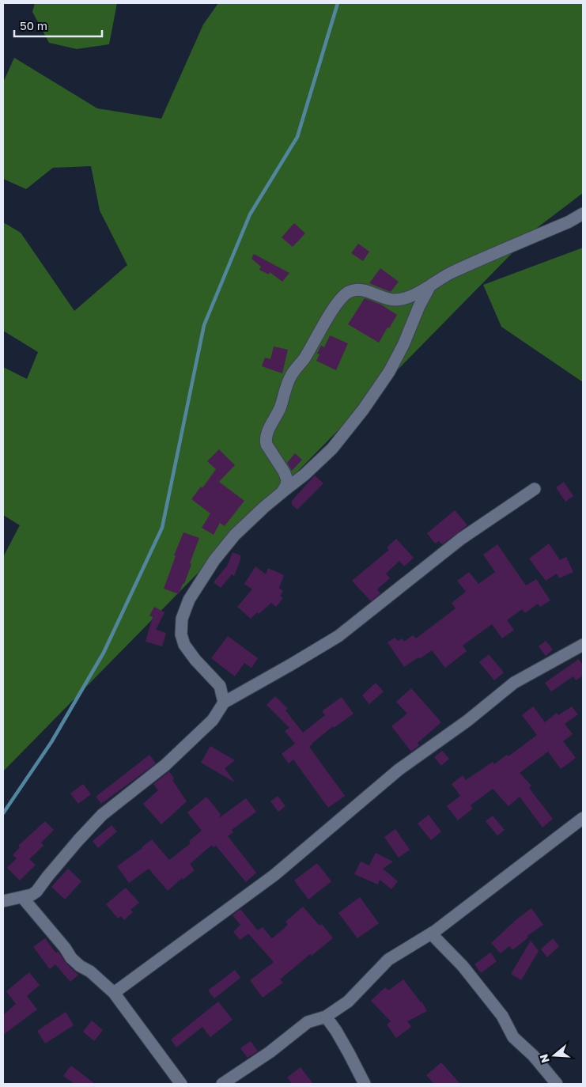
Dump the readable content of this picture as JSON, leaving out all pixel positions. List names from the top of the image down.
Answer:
{
  "scale_bar": "50 m",
  "north": "left"
}
